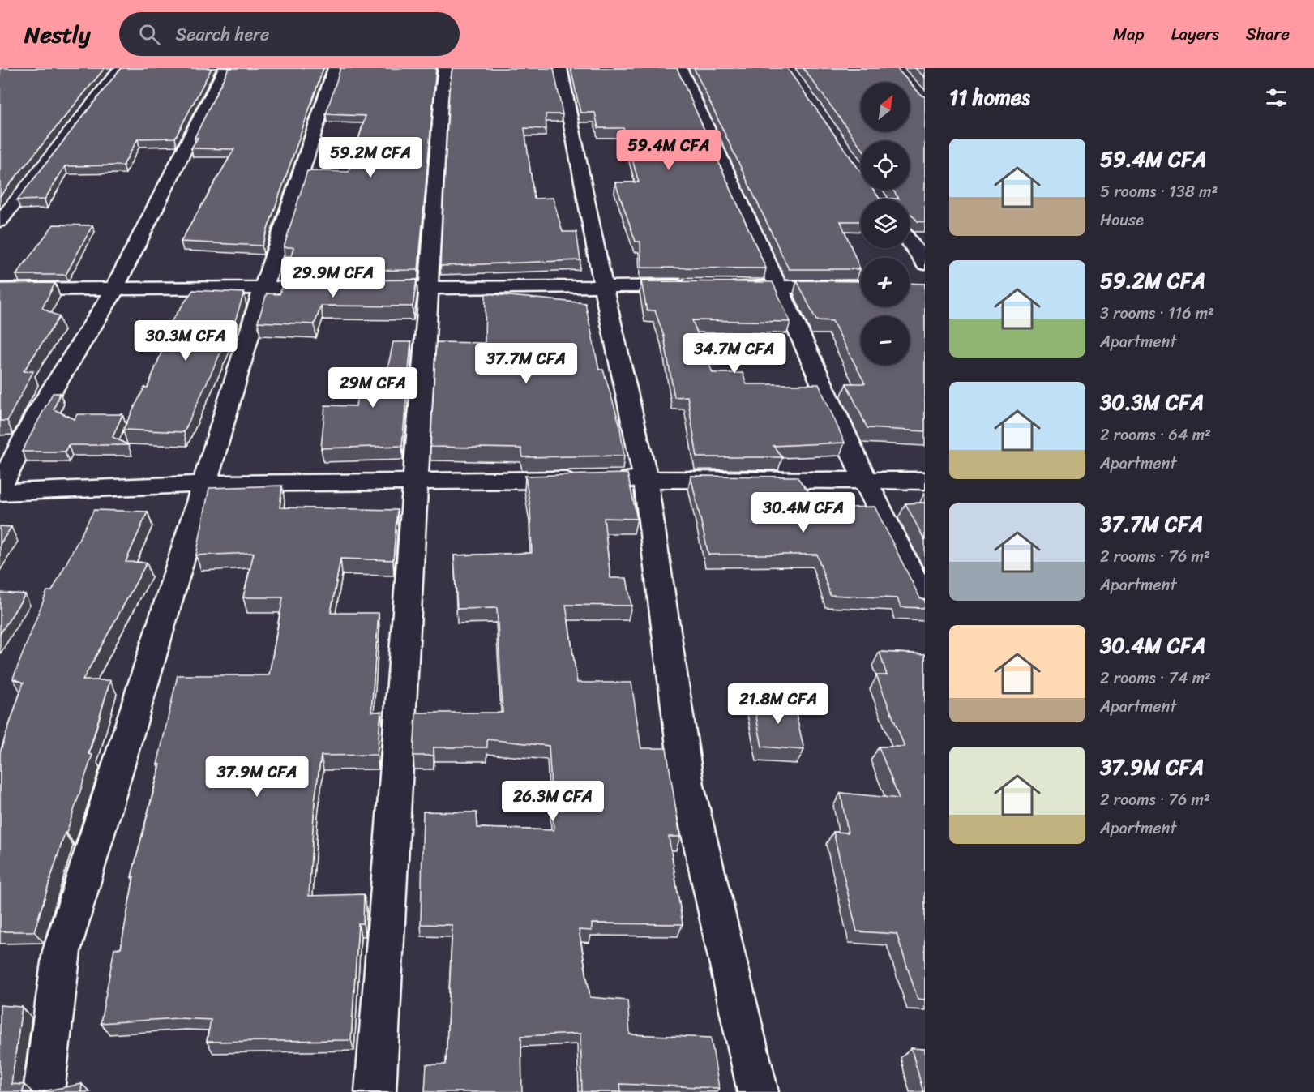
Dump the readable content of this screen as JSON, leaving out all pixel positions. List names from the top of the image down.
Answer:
{
  "north": "top right",
  "page": {
    "header": "Nestly",
    "search": "Search here",
    "nav": ["Map", "Layers", "Share"],
    "heading": "11 homes",
    "map_buttons": ["+", "−"],
    "list": [
      {
        "name": "59.4M CFA",
        "note": "5 rooms · 138 m² · House"
      },
      {
        "name": "59.2M CFA",
        "note": "3 rooms · 116 m² · Apartment"
      },
      {
        "name": "30.3M CFA",
        "note": "2 rooms · 64 m² · Apartment"
      },
      {
        "name": "37.7M CFA",
        "note": "2 rooms · 76 m² · Apartment"
      },
      {
        "name": "30.4M CFA",
        "note": "2 rooms · 74 m² · Apartment"
      },
      {
        "name": "37.9M CFA",
        "note": "2 rooms · 76 m² · Apartment"
      }
    ],
    "price": [
      "59.4M CFA",
      "59.2M CFA",
      "29.9M CFA",
      "30.3M CFA",
      "34.7M CFA",
      "37.7M CFA",
      "29M CFA",
      "30.4M CFA",
      "21.8M CFA",
      "37.9M CFA",
      "26.3M CFA"
    ]
  }
}
